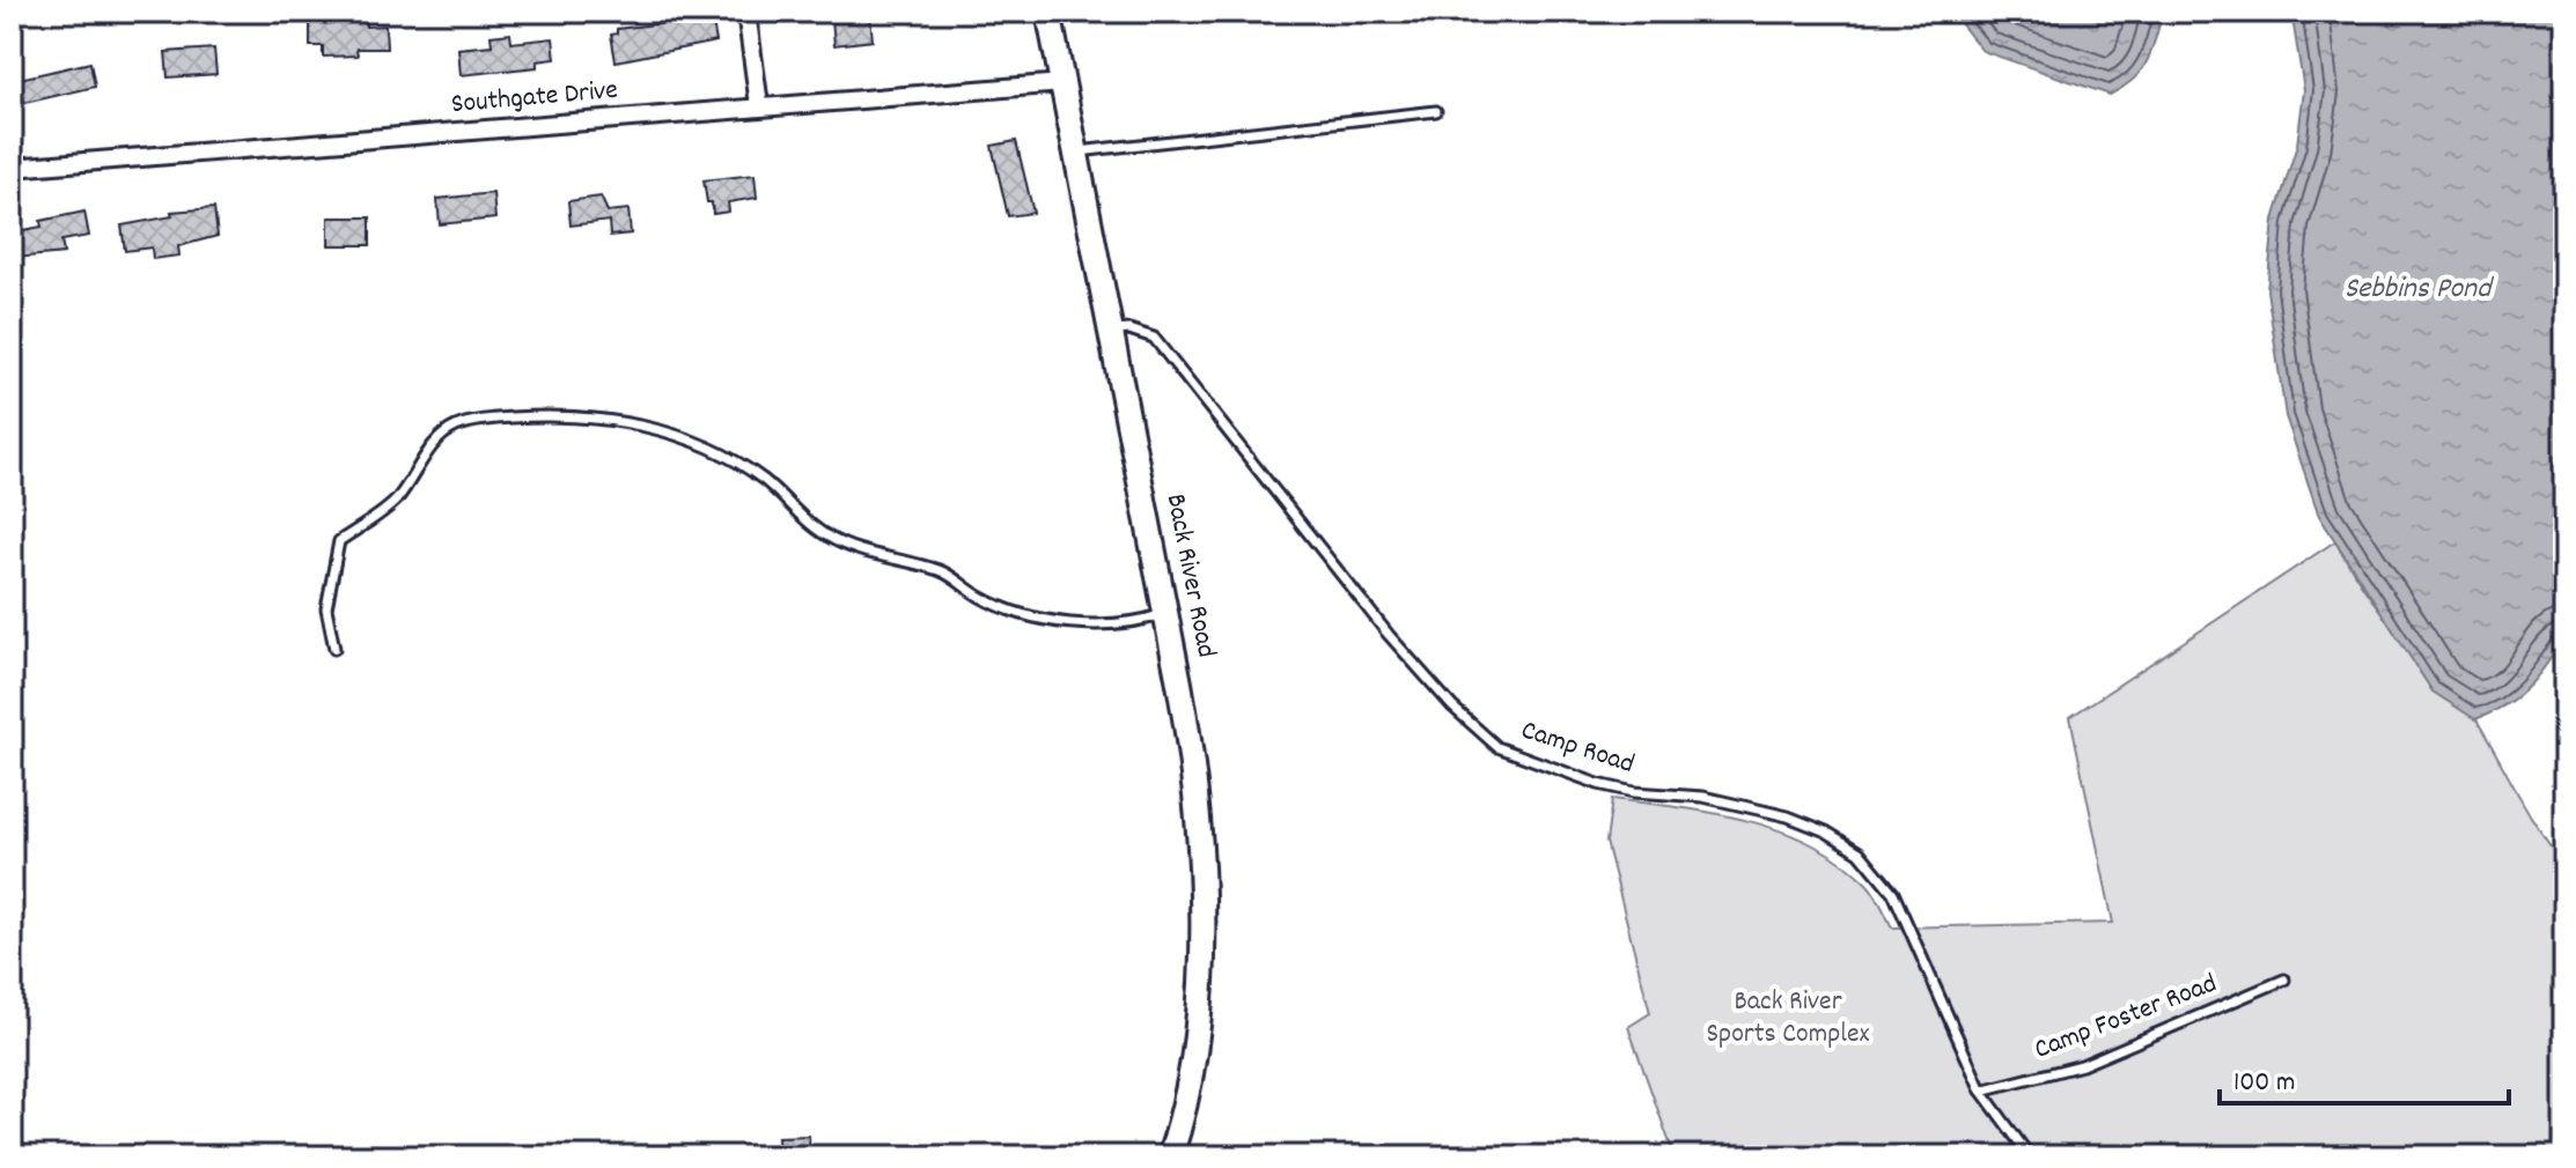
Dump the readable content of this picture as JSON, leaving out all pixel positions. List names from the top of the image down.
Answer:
{
  "streets": {
    "street": ["Southgate Drive", "Back River Road"],
    "lane": ["Camp Road", "Camp Foster Road"]
  },
  "crossings": [
    ["Southgate Drive", "Back River Road"],
    ["Back River Road", "Camp Road"],
    ["Camp Road", "Camp Foster Road"]
  ],
  "water": ["Sebbins Pond"],
  "parks": ["Back River Sports Complex"],
  "scale_bar": "100 m"
}
